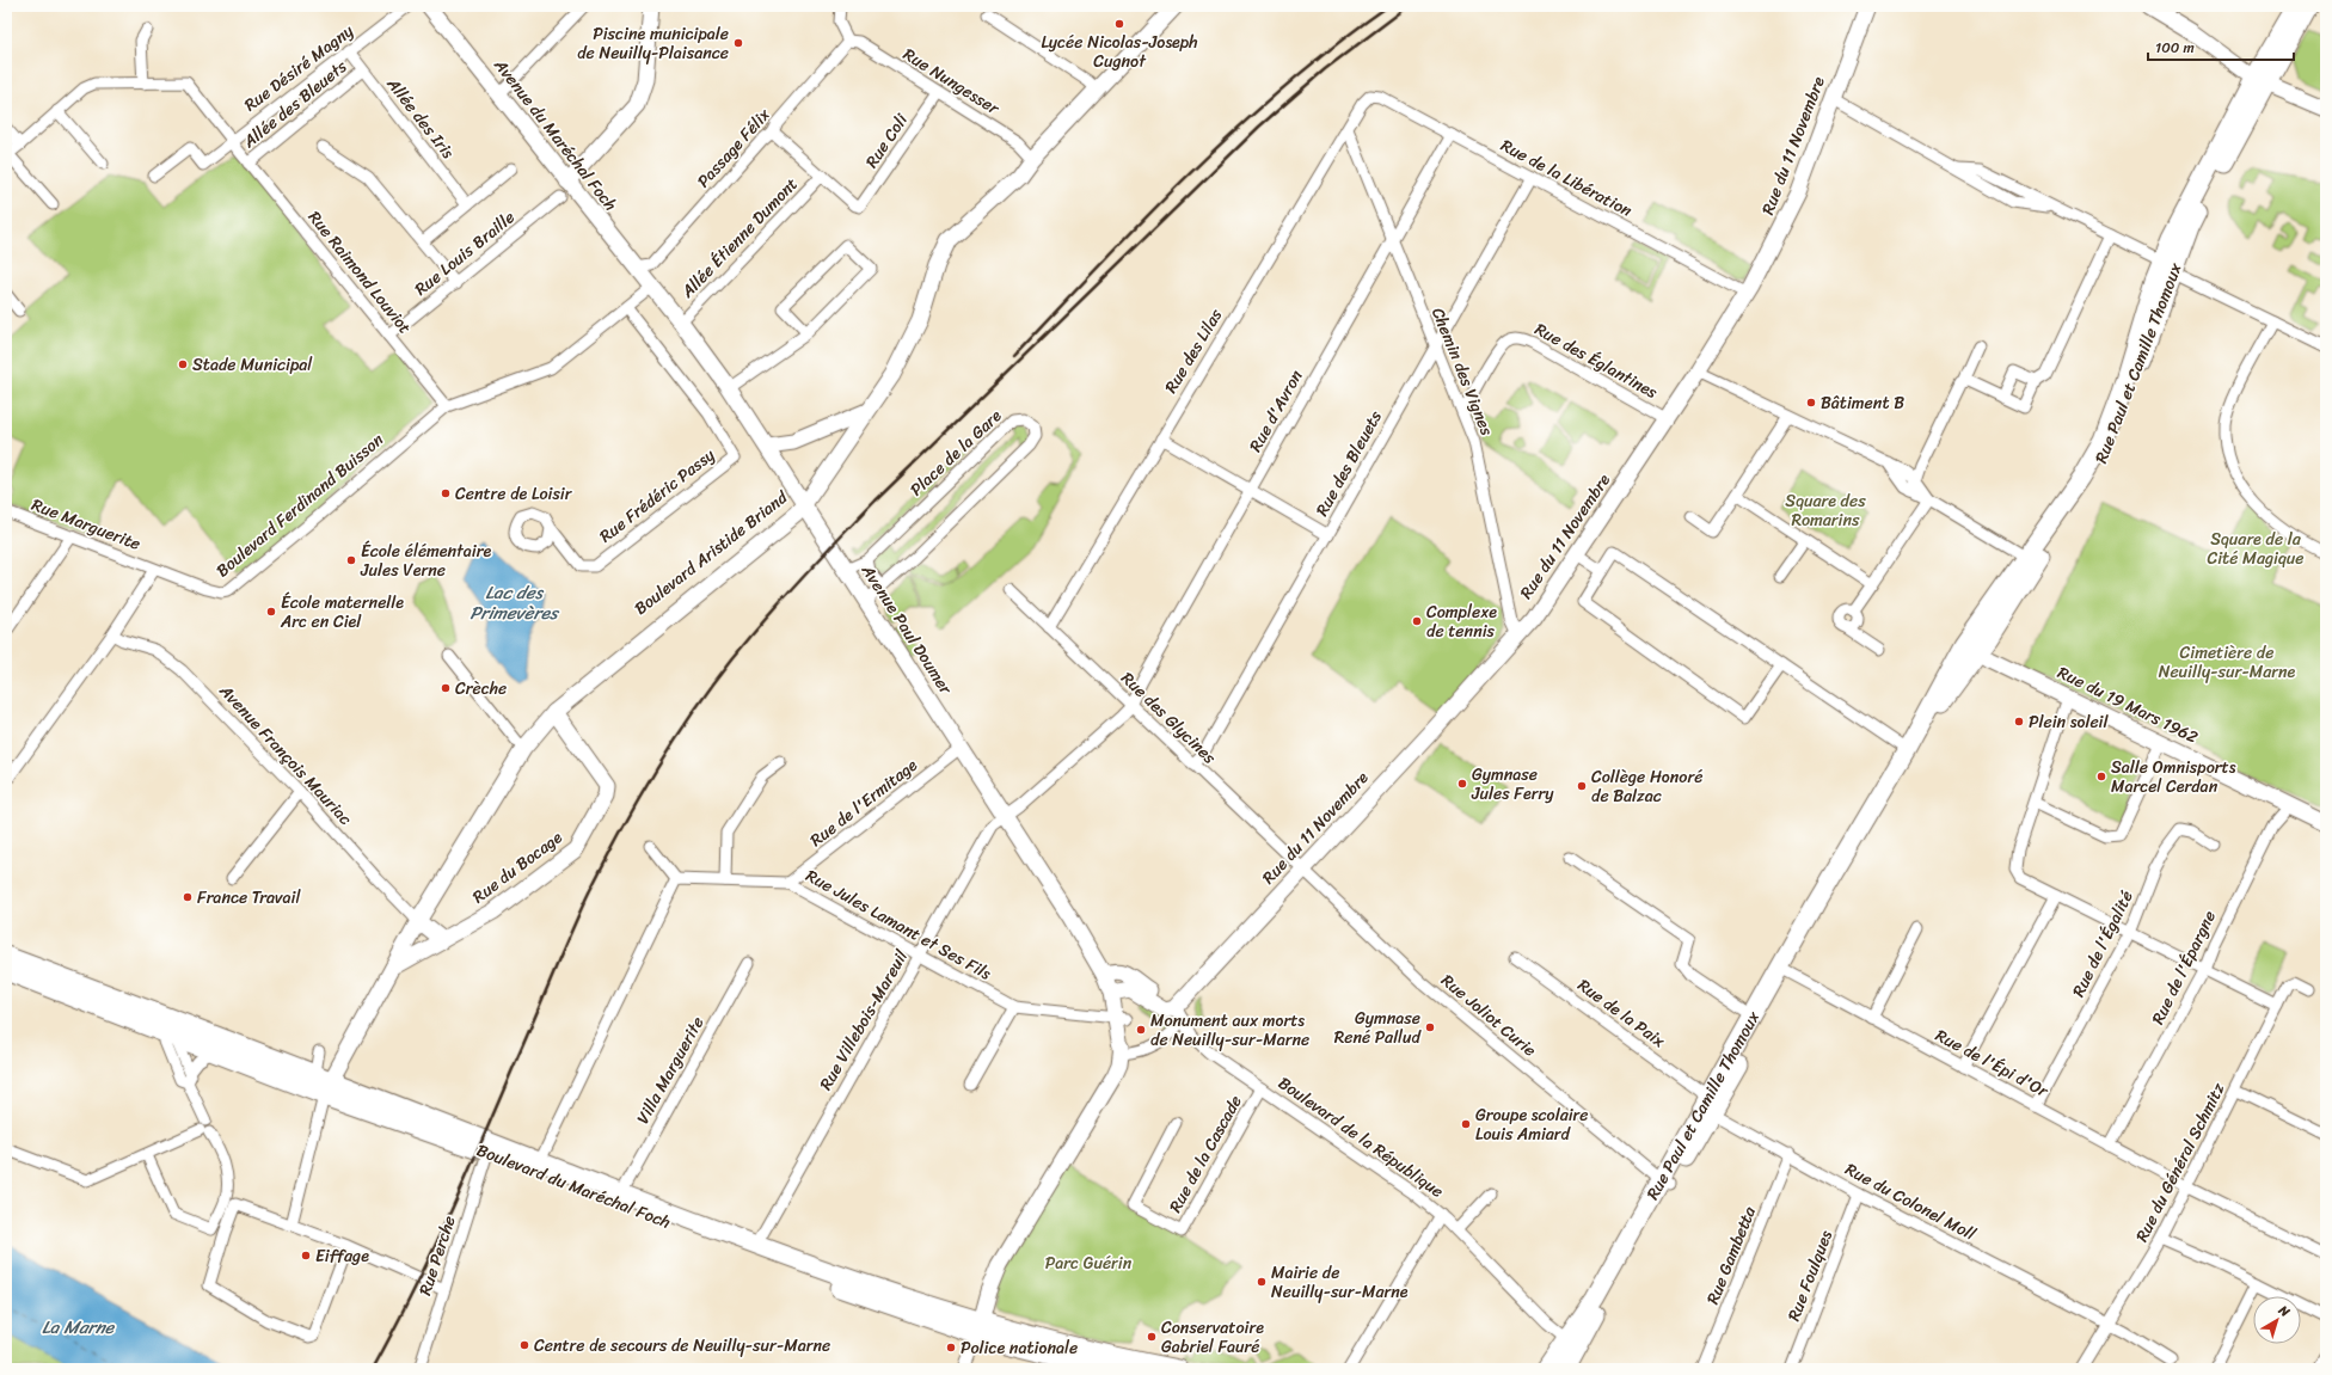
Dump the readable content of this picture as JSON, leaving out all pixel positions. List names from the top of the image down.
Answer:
{
  "streets": {
    "main road": [
      "Avenue du Maréchal Foch",
      "Rue du 11 Novembre",
      "Rue Paul et Camille Thomoux",
      "Boulevard Aristide Briand",
      "Avenue Paul Doumer",
      "Rue du 19 Mars 1962",
      "Rue du Bocage",
      "Boulevard du Maréchal Foch"
    ],
    "street": [
      "Rue Désiré Magny",
      "Rue Nungesser",
      "Allée des Bleuets",
      "Allée des Iris",
      "Rue Coli",
      "Passage Félix",
      "Rue de la Libération",
      "Allée Étienne Dumont",
      "Rue Louis Braille",
      "Rue Raimond Louviot",
      "Rue des Lilas",
      "Rue des Églantines",
      "Chemin des Vignes",
      "Rue d'Avron",
      "Place de la Gare",
      "Rue des Bleuets",
      "Rue Frédéric Passy",
      "Boulevard Ferdinand Buisson",
      "Rue Marguerite",
      "Rue des Glycines",
      "Avenue François Mauriac",
      "Rue de l'Ermitage",
      "Rue Jules Lamant et Ses Fils",
      "Rue de l'Égalité",
      "Rue de l'Épargne",
      "Rue de la Paix",
      "Rue Joliot Curie",
      "Rue Villebois-Mareuil",
      "Rue de l'Épi d'Or",
      "Villa Marguerite",
      "Boulevard de la République",
      "Rue de la Cascade",
      "Rue du Général Schmitz",
      "Rue du Colonel Moll",
      "Rue Perche",
      "Rue Gambetta",
      "Rue Foulques"
    ]
  },
  "crossings": [
    ["Rue Désiré Magny", "Allée des Iris"],
    ["Rue Désiré Magny", "Rue Raimond Louviot"],
    ["Rue Nungesser", "Rue Coli"],
    ["Rue Nungesser", "Passage Félix"],
    ["Allée des Bleuets", "Allée des Iris"],
    ["Allée des Bleuets", "Rue Raimond Louviot"],
    ["Avenue du Maréchal Foch", "Passage Félix"],
    ["Avenue du Maréchal Foch", "Allée Étienne Dumont"],
    ["Avenue du Maréchal Foch", "Boulevard Ferdinand Buisson"],
    ["Avenue du Maréchal Foch", "Avenue Paul Doumer"],
    ["Rue Coli", "Allée Étienne Dumont"],
    ["Rue du 11 Novembre", "Rue de la Libération"],
    ["Rue du 11 Novembre", "Rue des Églantines"],
    ["Rue du 11 Novembre", "Chemin des Vignes"],
    ["Rue du 11 Novembre", "Rue des Glycines"],
    ["Rue du 11 Novembre", "Rue Joliot Curie"],
    ["Rue du 11 Novembre", "Boulevard de la République"],
    ["Rue de la Libération", "Rue des Lilas"],
    ["Rue de la Libération", "Rue d'Avron"],
    ["Rue de la Libération", "Rue des Bleuets"],
    ["Allée Étienne Dumont", "Avenue Paul Doumer"],
    ["Rue Louis Braille", "Rue Raimond Louviot"],
    ["Rue Raimond Louviot", "Boulevard Ferdinand Buisson"],
    ["Rue des Lilas", "Chemin des Vignes"],
    ["Rue des Lilas", "Rue des Glycines"],
    ["Rue des Églantines", "Chemin des Vignes"],
    ["Rue Paul et Camille Thomoux", "Rue du 19 Mars 1962"],
    ["Rue Paul et Camille Thomoux", "Rue de la Paix"],
    ["Rue Paul et Camille Thomoux", "Rue Joliot Curie"],
    ["Rue Paul et Camille Thomoux", "Rue de l'Épi d'Or"],
    ["Rue Paul et Camille Thomoux", "Boulevard de la République"],
    ["Rue Paul et Camille Thomoux", "Rue du Colonel Moll"],
    ["Chemin des Vignes", "Rue d'Avron"],
    ["Chemin des Vignes", "Rue des Bleuets"],
    ["Rue d'Avron", "Rue des Glycines"],
    ["Rue d'Avron", "Rue Villebois-Mareuil"],
    ["Place de la Gare", "Avenue Paul Doumer"],
    ["Rue des Bleuets", "Rue des Glycines"],
    ["Rue Frédéric Passy", "Boulevard Ferdinand Buisson"],
    ["Boulevard Ferdinand Buisson", "Rue Marguerite"],
    ["Boulevard Aristide Briand", "Avenue Paul Doumer"],
    ["Boulevard Aristide Briand", "Avenue François Mauriac"],
    ["Boulevard Aristide Briand", "Rue du Bocage"],
    ["Boulevard Aristide Briand", "Boulevard du Maréchal Foch"],
    ["Avenue Paul Doumer", "Rue de l'Ermitage"],
    ["Avenue Paul Doumer", "Rue Jules Lamant et Ses Fils"],
    ["Avenue Paul Doumer", "Rue Villebois-Mareuil"],
    ["Avenue Paul Doumer", "Boulevard du Maréchal Foch"],
    ["Rue du 19 Mars 1962", "Rue de l'Épargne"],
    ["Rue des Glycines", "Rue Joliot Curie"],
    ["Rue des Glycines", "Rue Villebois-Mareuil"],
    ["Rue de l'Ermitage", "Rue Jules Lamant et Ses Fils"],
    ["Rue Jules Lamant et Ses Fils", "Rue Villebois-Mareuil"],
    ["Rue de l'Égalité", "Rue de l'Épi d'Or"],
    ["Rue de l'Épargne", "Rue de l'Épi d'Or"],
    ["Rue de la Paix", "Rue du Colonel Moll"],
    ["Rue Villebois-Mareuil", "Boulevard du Maréchal Foch"],
    ["Rue de l'Épi d'Or", "Rue du Général Schmitz"],
    ["Villa Marguerite", "Boulevard du Maréchal Foch"],
    ["Boulevard de la République", "Rue de la Cascade"],
    ["Rue du Général Schmitz", "Rue du Colonel Moll"],
    ["Boulevard du Maréchal Foch", "Rue Perche"],
    ["Rue du Colonel Moll", "Rue Gambetta"],
    ["Rue du Colonel Moll", "Rue Foulques"]
  ],
  "water": ["Lac des Primevères", "La Marne"],
  "parks": [
    "Square des Romarins",
    "Square de la Cité Magique",
    "Cimetière de Neuilly-sur-Marne",
    "Parc Guérin"
  ],
  "places": [
    "Lycée Nicolas-Joseph Cugnot",
    "Piscine municipale de Neuilly-Plaisance",
    "Stade Municipal",
    "Bâtiment B",
    "Centre de Loisir",
    "École élémentaire Jules Verne",
    "École maternelle Arc en Ciel",
    "Complexe de tennis",
    "Crèche",
    "Plein soleil",
    "Salle Omnisports Marcel Cerdan",
    "Gymnase Jules Ferry",
    "Collège Honoré de Balzac",
    "France Travail",
    "Gymnase René Pallud",
    "Monument aux morts de Neuilly-sur-Marne",
    "Groupe scolaire Louis Amiard",
    "Eiffage",
    "Mairie de Neuilly-sur-Marne",
    "Conservatoire Gabriel Fauré",
    "Centre de secours de Neuilly-sur-Marne",
    "Police nationale"
  ],
  "scale_bar": "100 m",
  "north": "top right"
}
